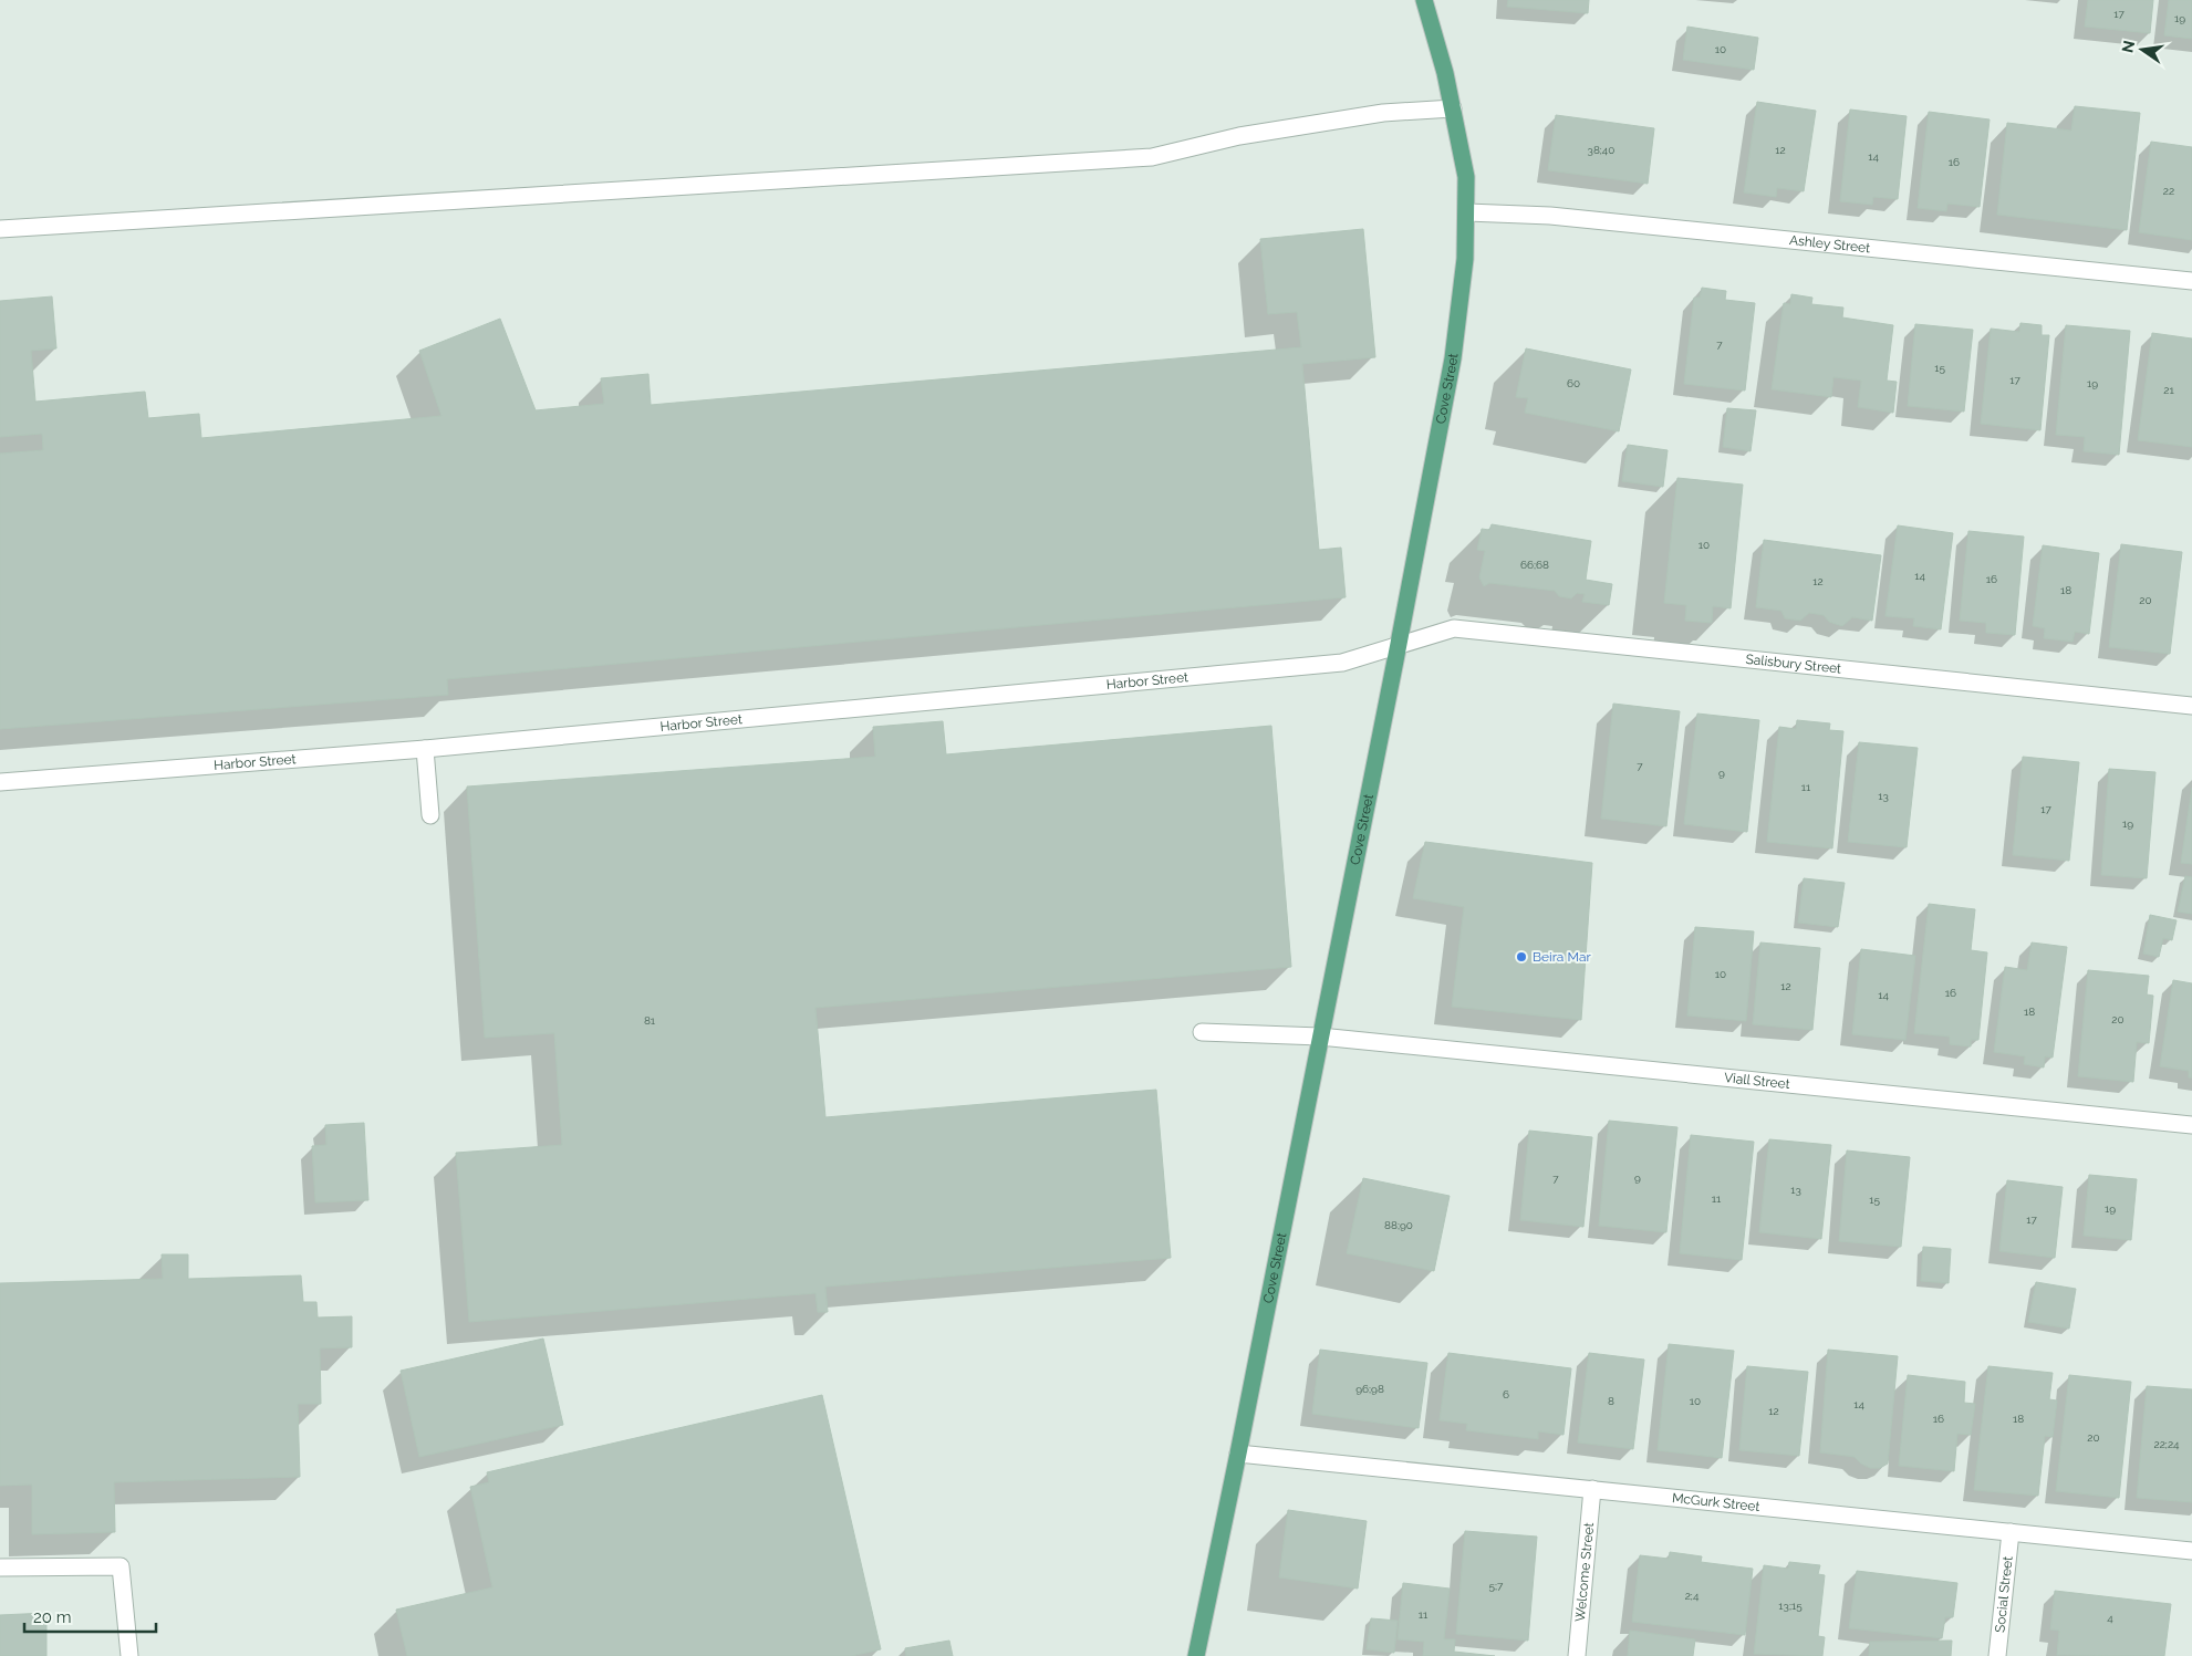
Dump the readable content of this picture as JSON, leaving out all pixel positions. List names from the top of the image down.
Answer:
{
  "streets": {
    "main road": ["Cove Street"],
    "street": [
      "Ashley Street",
      "Salisbury Street",
      "Harbor Street",
      "Viall Street",
      "McGurk Street",
      "Welcome Street",
      "Social Street"
    ]
  },
  "crossings": [
    ["Ashley Street", "Cove Street"],
    ["Cove Street", "Salisbury Street"],
    ["Cove Street", "Harbor Street"],
    ["Cove Street", "Viall Street"],
    ["Cove Street", "McGurk Street"],
    ["Salisbury Street", "Harbor Street"],
    ["McGurk Street", "Welcome Street"],
    ["McGurk Street", "Social Street"]
  ],
  "places": ["Beira Mar"],
  "house_numbers": [
    "17",
    "19",
    "10",
    "38;40",
    "12",
    "14",
    "16",
    "22",
    "7",
    "15",
    "17",
    "60",
    "19",
    "21",
    "10",
    "66;68",
    "14",
    "16",
    "12",
    "18",
    "20",
    "7",
    "9",
    "11",
    "13",
    "17",
    "19",
    "10",
    "12",
    "16",
    "14",
    "18",
    "20",
    "81",
    "9",
    "7",
    "13",
    "11",
    "15",
    "19",
    "17",
    "88;90",
    "96;98",
    "6",
    "8",
    "10",
    "14",
    "12",
    "16",
    "18",
    "20",
    "22;24",
    "5;7",
    "2;4",
    "13;15",
    "11",
    "4"
  ],
  "scale_bar": "20 m",
  "north": "left"
}
